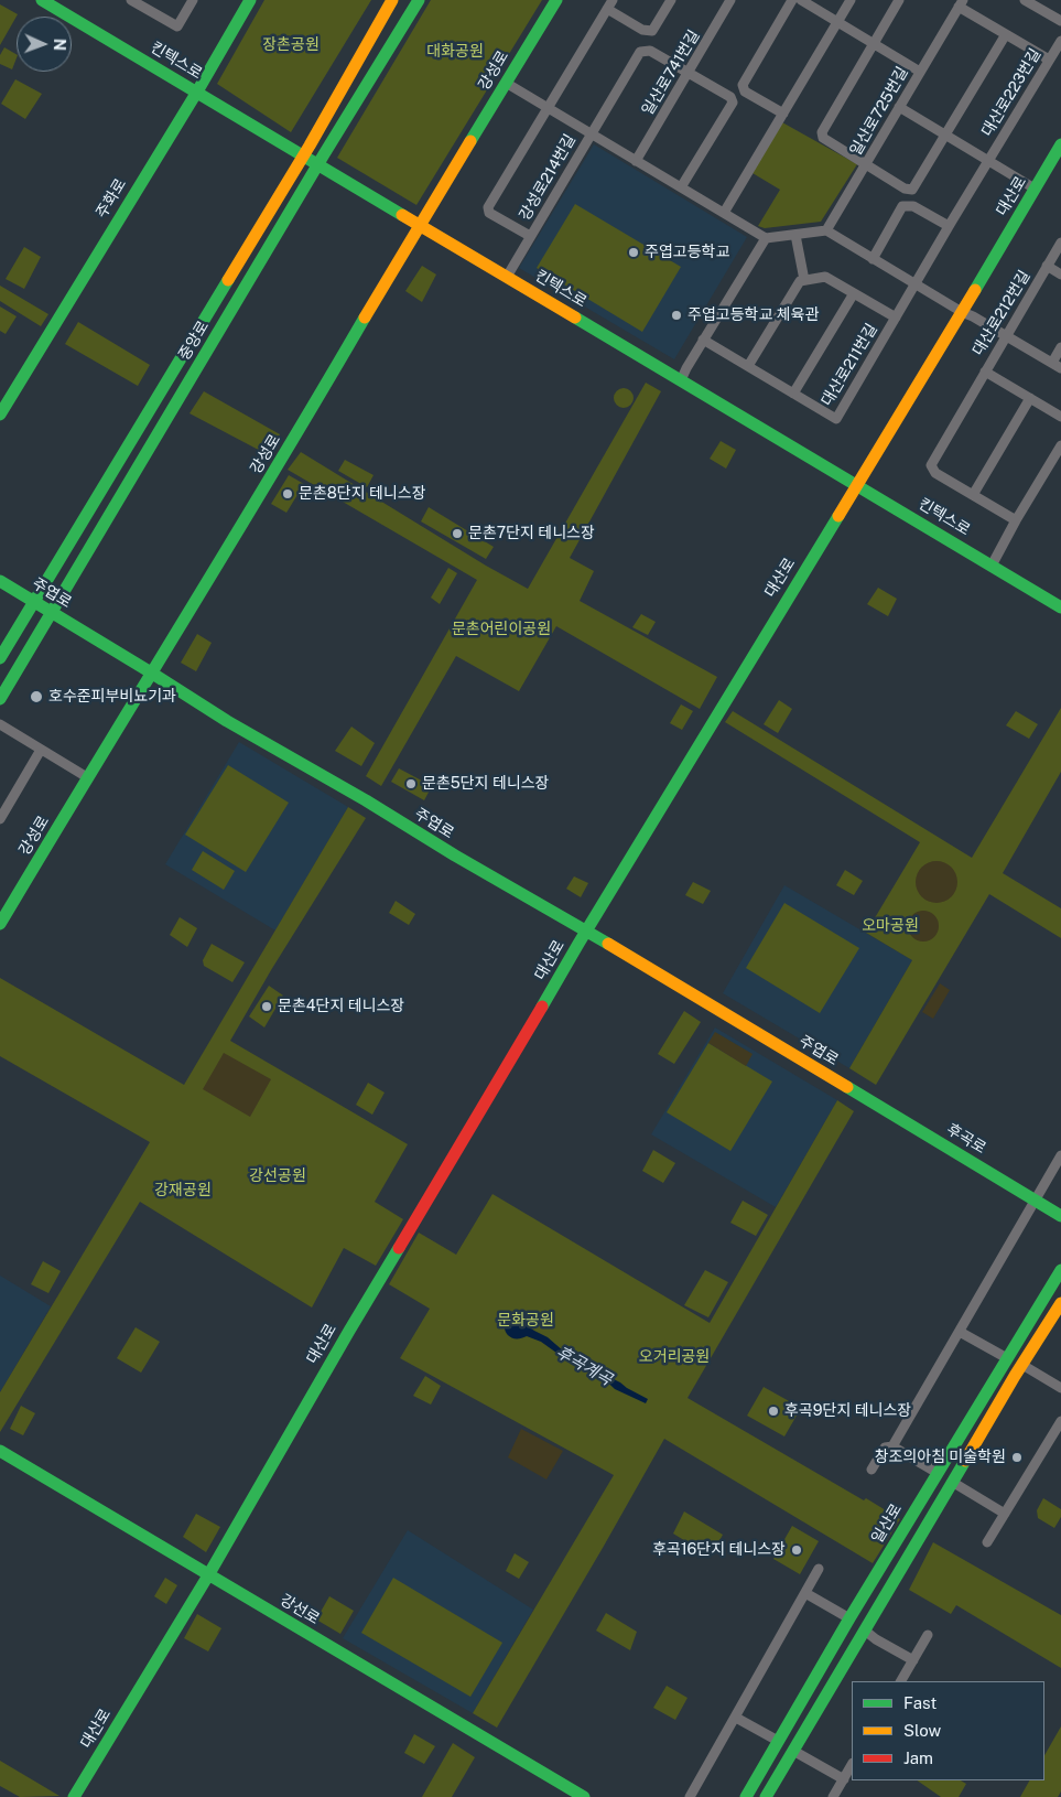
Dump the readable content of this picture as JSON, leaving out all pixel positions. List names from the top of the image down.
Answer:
{
  "streets": {
    "main road": [
      "킨텍스로",
      "강성로",
      "대산로",
      "주화로",
      "중앙로",
      "주엽로",
      "후곡로",
      "일산로",
      "강선로"
    ],
    "street": [
      "일산로741번길",
      "대산로223번길",
      "일산로725번길",
      "강성로214번길",
      "대산로212번길",
      "대산로211번길"
    ]
  },
  "crossings": [
    ["킨텍스로", "강성로"],
    ["킨텍스로", "강성로214번길"],
    ["킨텍스로", "대산로"],
    ["킨텍스로", "주화로"],
    ["킨텍스로", "중앙로"],
    ["강성로", "강성로214번길"],
    ["강성로", "주엽로"],
    ["일산로741번길", "강성로214번길"],
    ["대산로223번길", "일산로725번길"],
    ["대산로223번길", "대산로"],
    ["대산로223번길", "대산로211번길"],
    ["대산로", "주엽로"],
    ["대산로", "강선로"],
    ["중앙로", "주엽로"],
    ["주엽로", "후곡로"]
  ],
  "water": ["후곡계곡"],
  "parks": [
    "장촌공원",
    "대화공원",
    "문촌어린이공원",
    "오마공원",
    "강선공원",
    "강재공원",
    "문화공원",
    "오거리공원"
  ],
  "places": [
    "주엽고등학교",
    "주엽고등학교 체육관",
    "문촌8단지 테니스장",
    "문촌7단지 테니스장",
    "호수준피부비뇨기과",
    "문촌5단지 테니스장",
    "문촌4단지 테니스장",
    "후곡9단지 테니스장",
    "창조의아침 미술학원",
    "후곡16단지 테니스장"
  ],
  "legend": ["Fast", "Slow", "Jam"],
  "north": "right"
}
